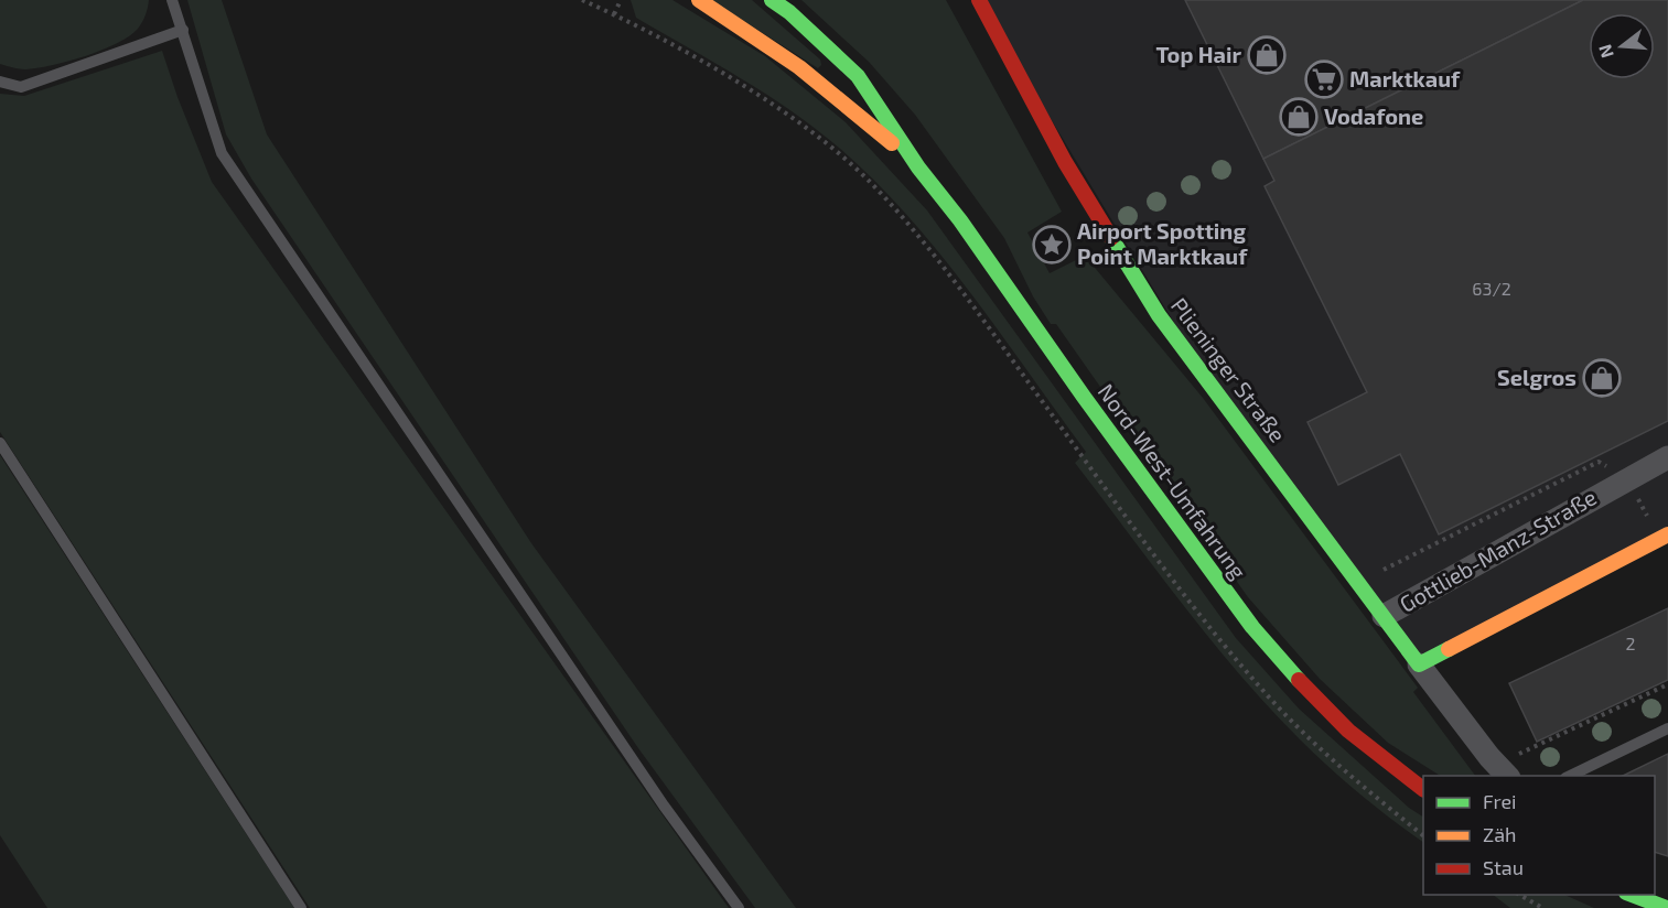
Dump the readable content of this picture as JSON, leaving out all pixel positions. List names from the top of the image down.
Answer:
{
  "streets": {
    "main road": ["Plieninger Straße", "Nord-West-Umfahrung", "Gottlieb-Manz-Straße"]
  },
  "crossings": [
    ["Plieninger Straße", "Gottlieb-Manz-Straße"]
  ],
  "places": {
    "shop": ["Top Hair", "Vodafone", "Selgros"],
    "supermarket": ["Marktkauf"],
    "place": ["Airport Spotting Point Marktkauf"]
  },
  "house_numbers": ["63/2", "2"],
  "legend": ["Frei", "Zäh", "Stau"],
  "north": "left"
}
